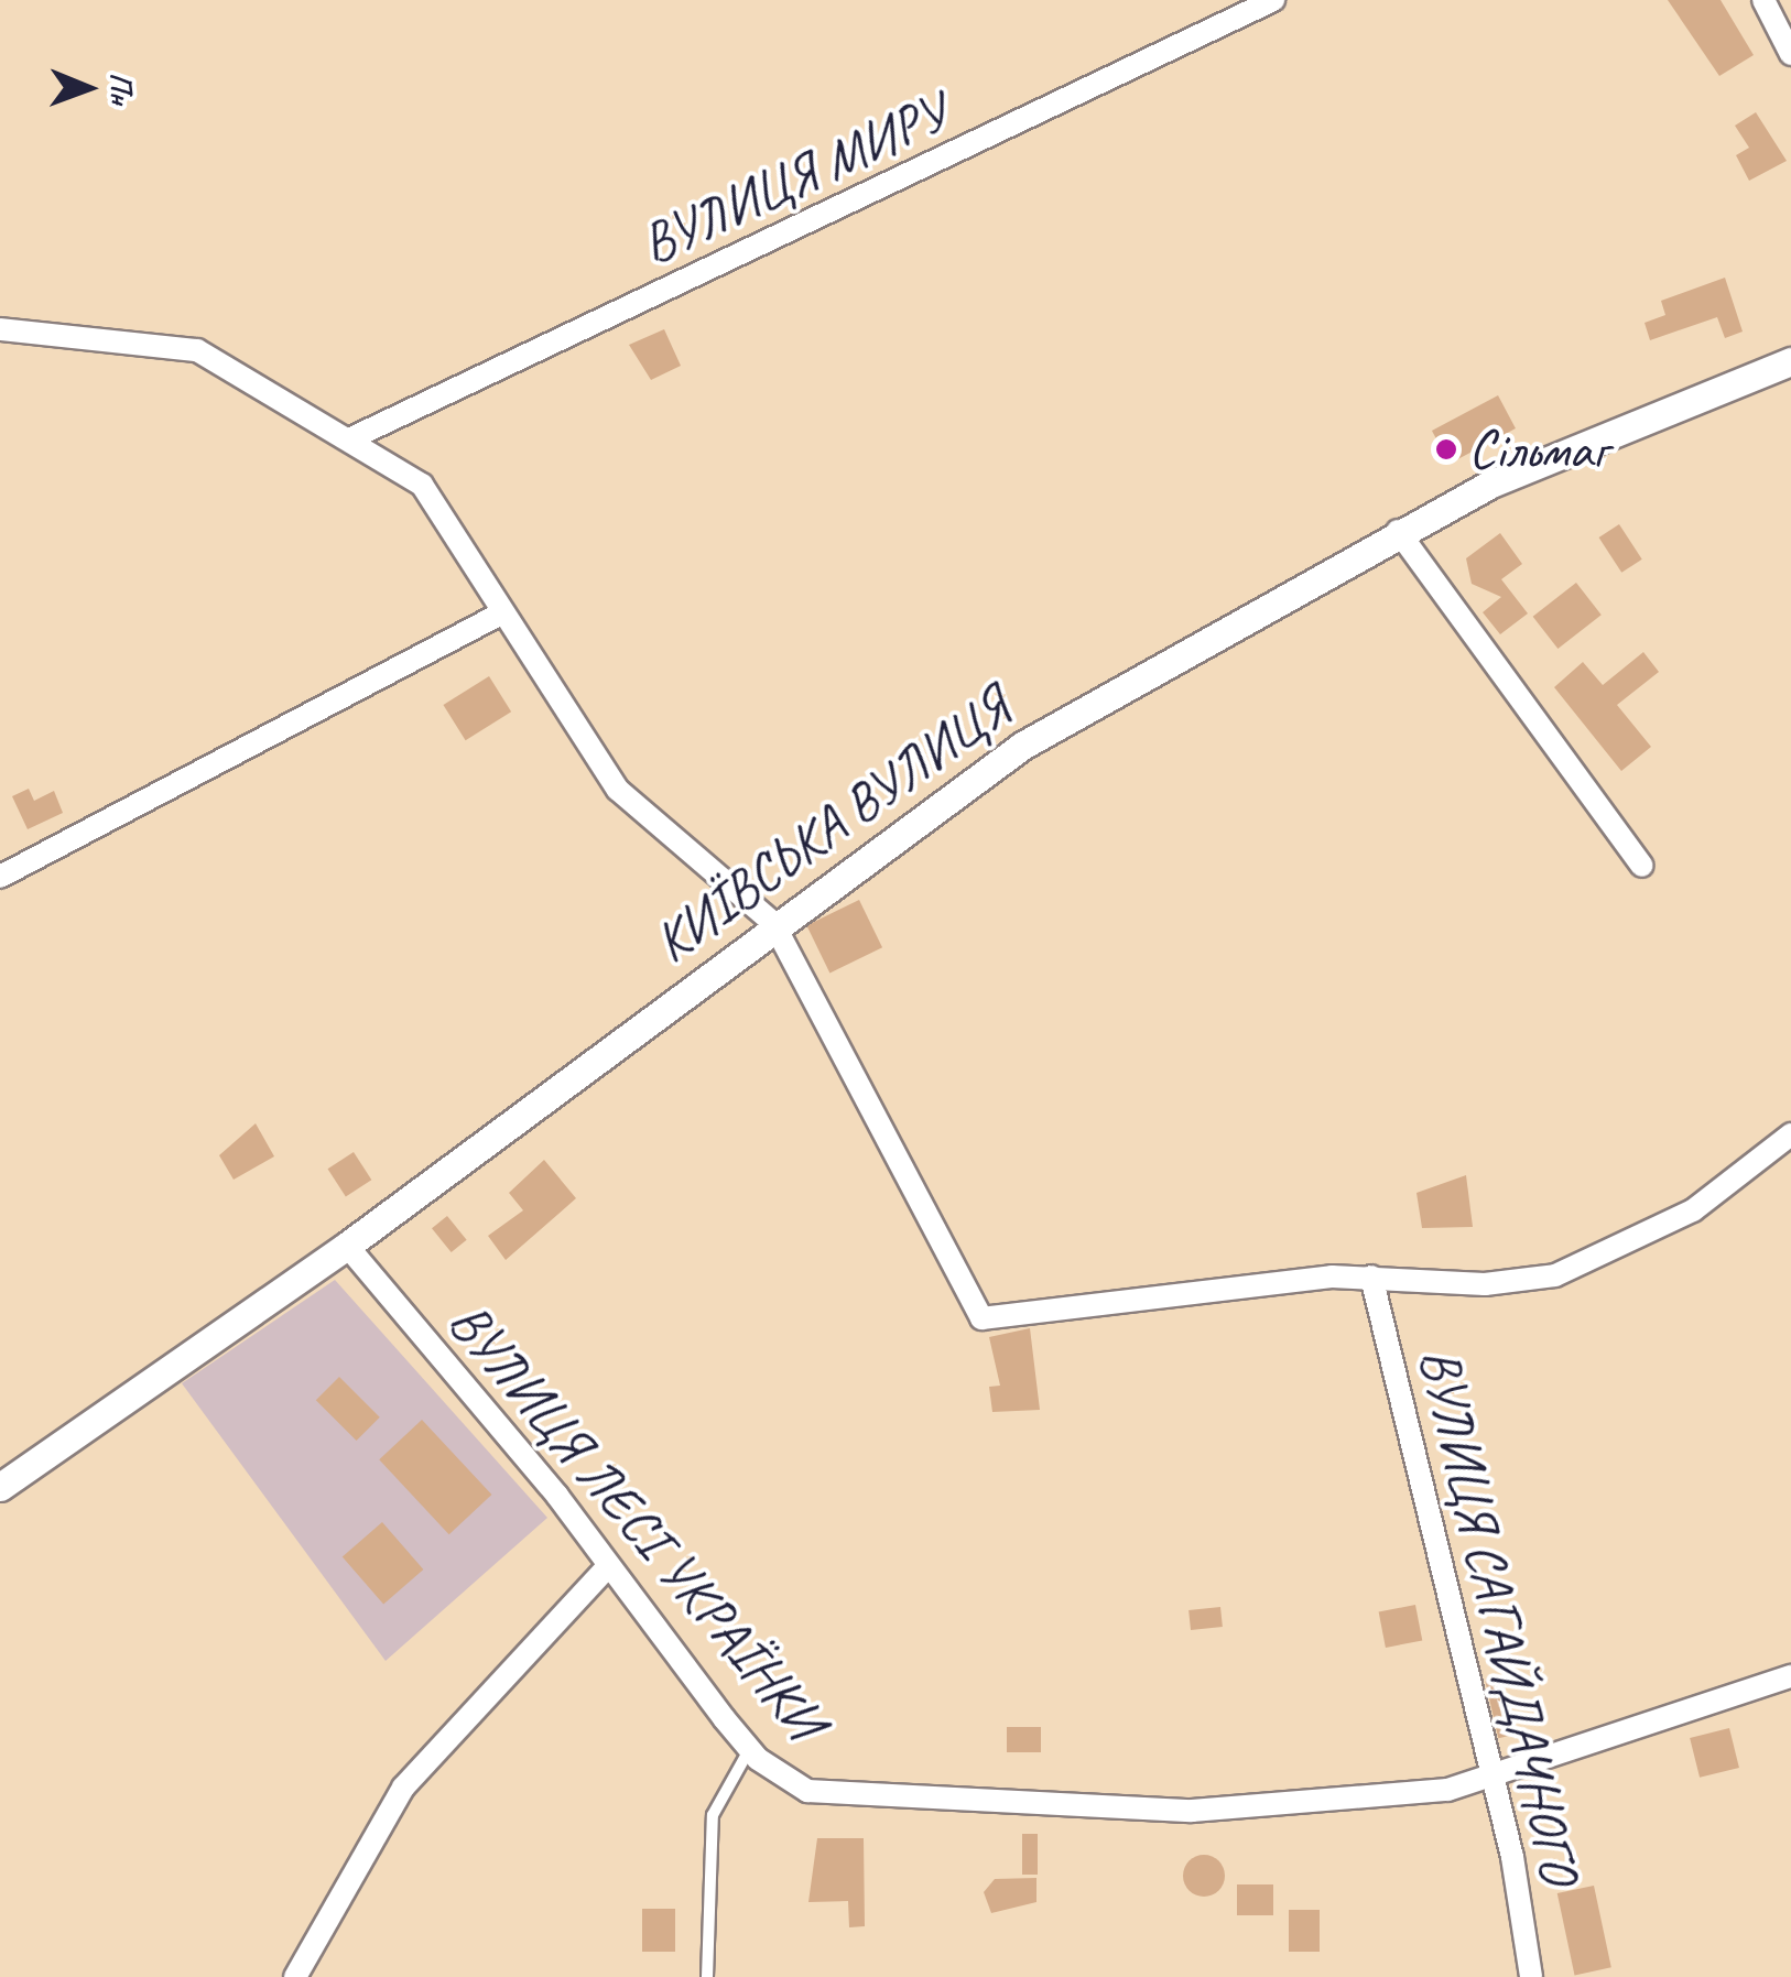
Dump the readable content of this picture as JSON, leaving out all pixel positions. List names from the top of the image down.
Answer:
{
  "streets": {
    "street": [
      "ВУЛИЦЯ МИРУ",
      "КИЇВСЬКА ВУЛИЦЯ",
      "ВУЛИЦЯ ЛЕСІ УКРАЇНКИ",
      "ВУЛИЦЯ САГАЙДАЧНОГО"
    ]
  },
  "crossings": [
    ["КИЇВСЬКА ВУЛИЦЯ", "ВУЛИЦЯ ЛЕСІ УКРАЇНКИ"],
    ["ВУЛИЦЯ ЛЕСІ УКРАЇНКИ", "ВУЛИЦЯ САГАЙДАЧНОГО"]
  ],
  "places": ["Сільмаг"],
  "north": "right"
}
